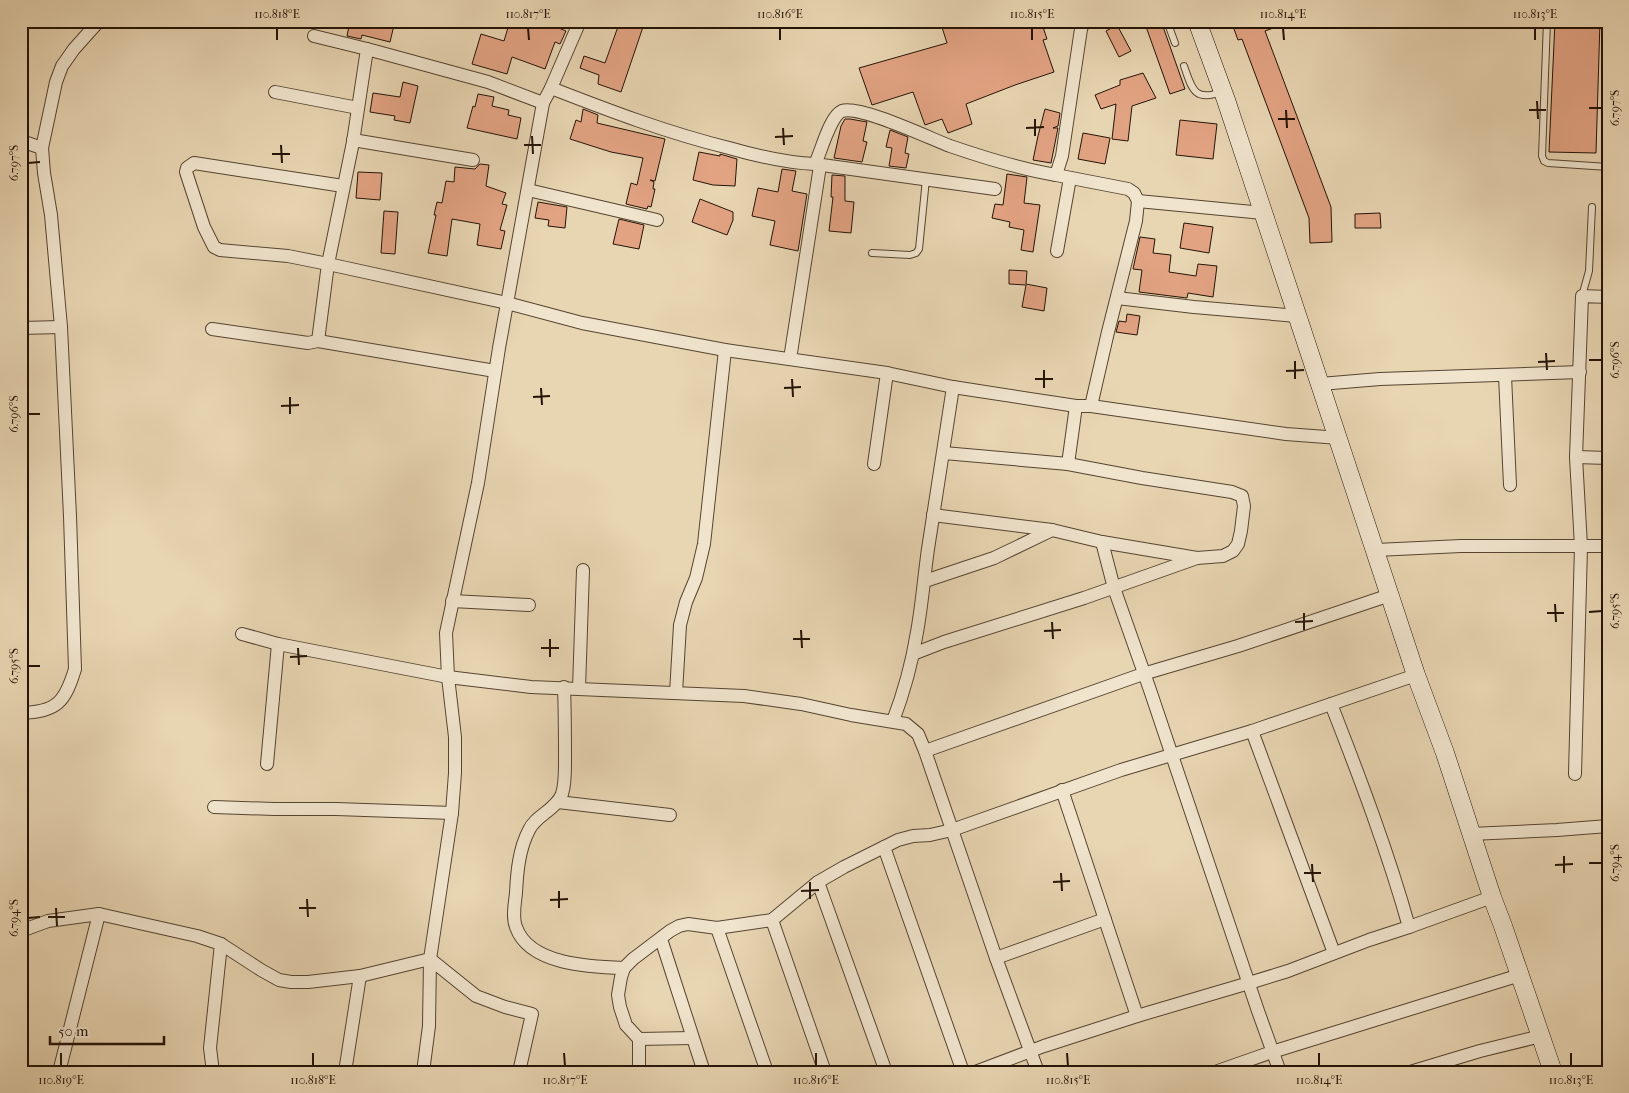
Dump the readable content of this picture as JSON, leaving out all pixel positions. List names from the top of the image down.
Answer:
{
  "scale_bar": "50 m",
  "coordinates": [
    "110.818°E",
    "110.817°E",
    "110.816°E",
    "110.815°E",
    "110.814°E",
    "110.813°E",
    "6.797°S",
    "6.796°S",
    "6.795°S",
    "6.794°S",
    "110.819°E"
  ]
}
